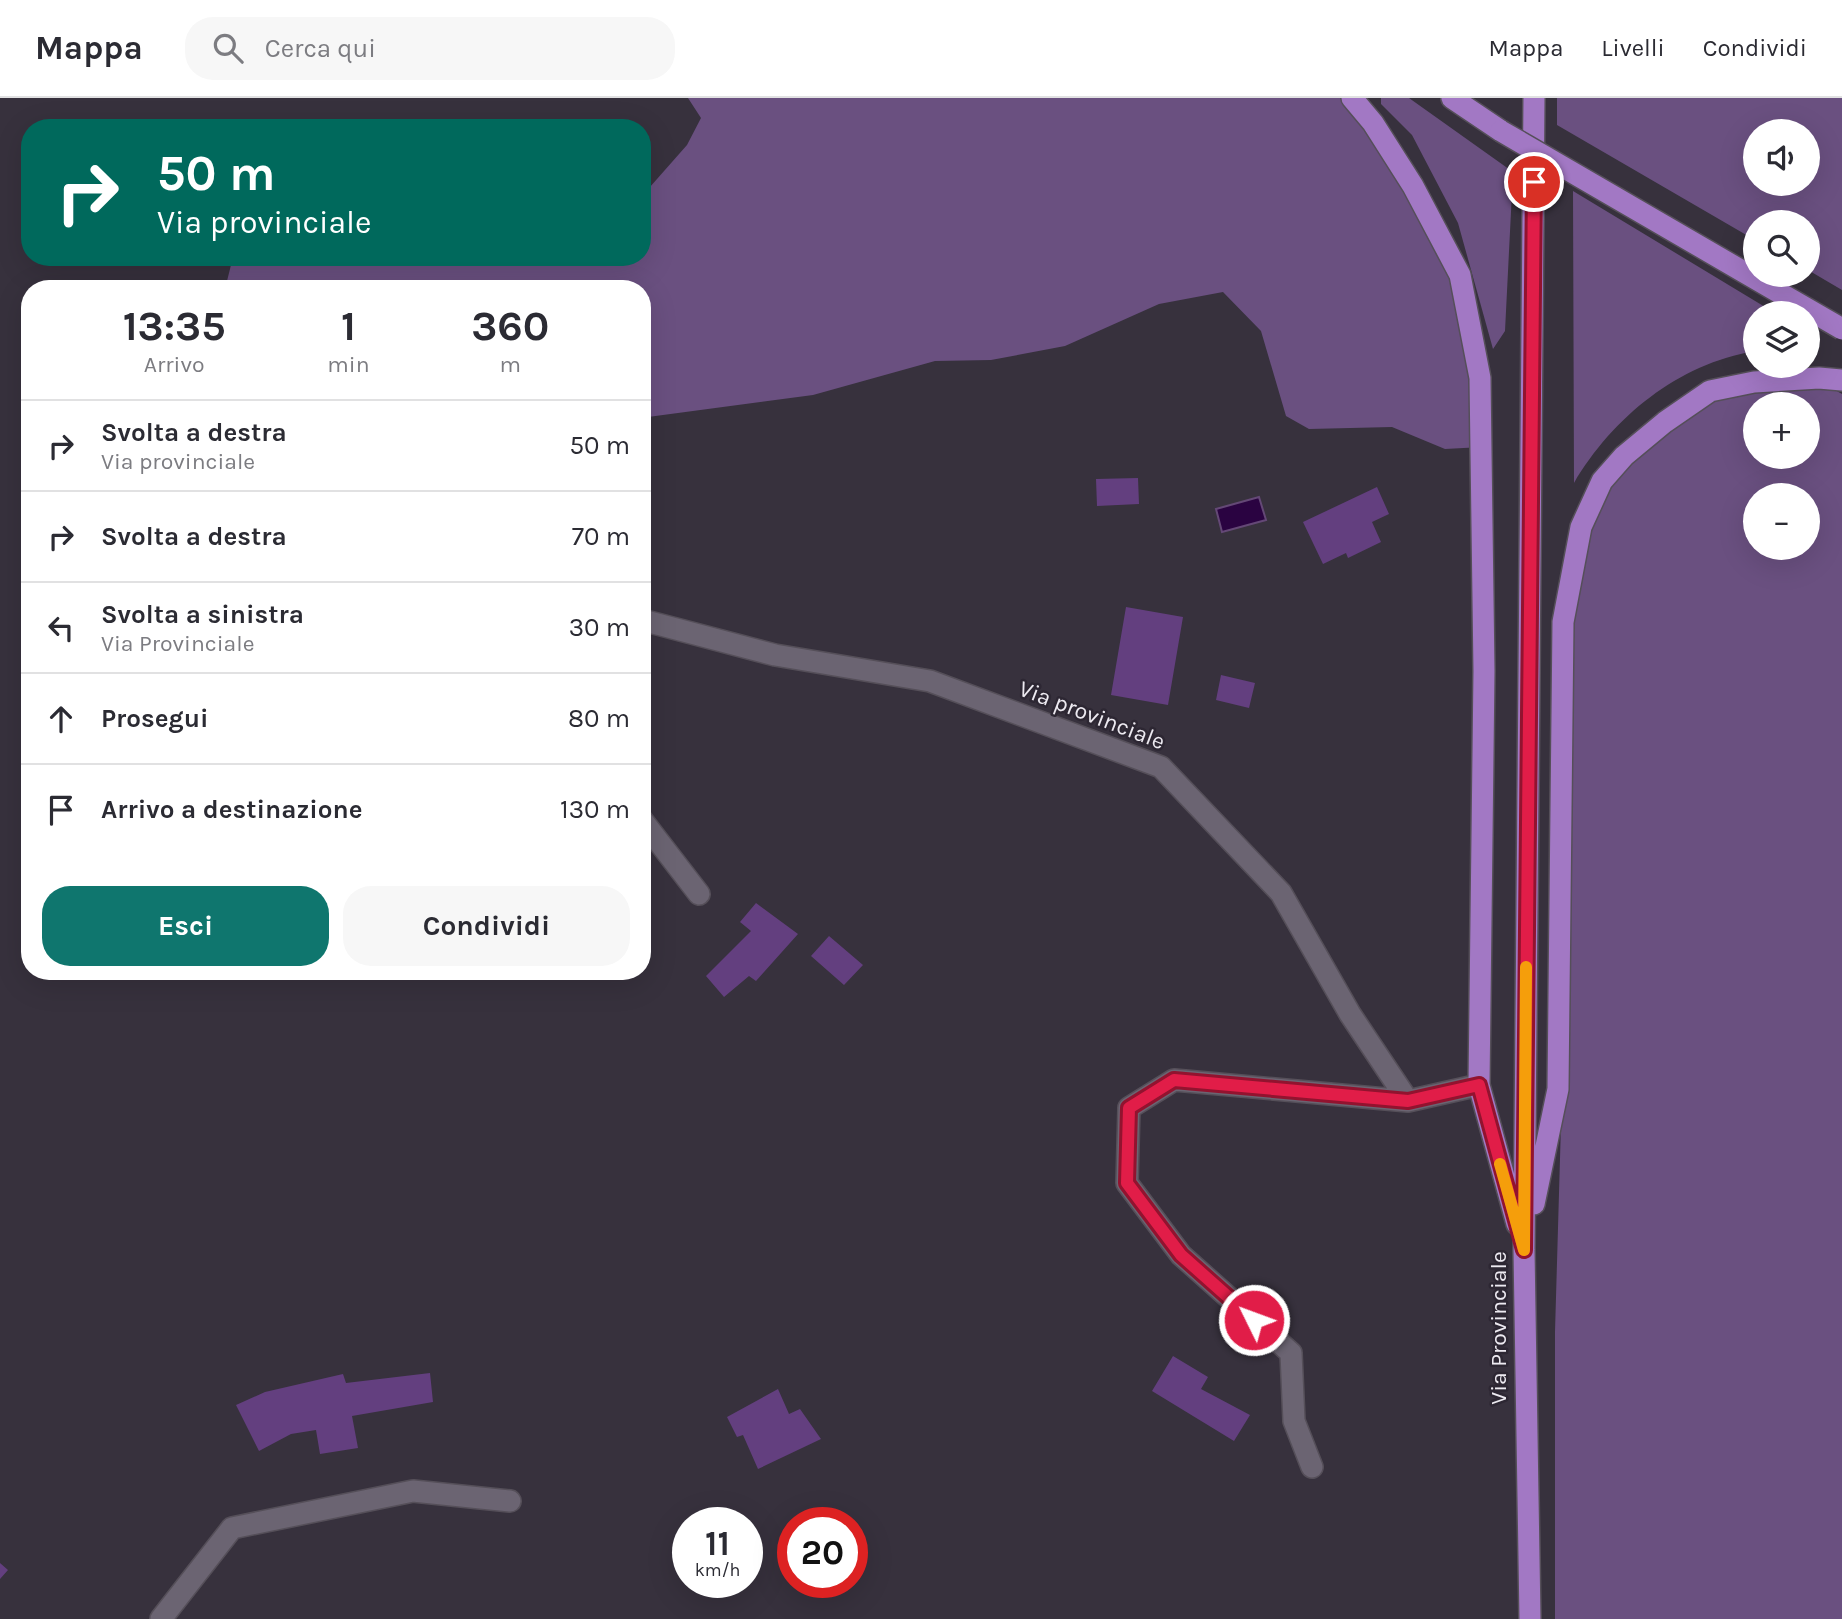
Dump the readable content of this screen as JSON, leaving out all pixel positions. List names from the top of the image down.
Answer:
{
  "streets": {
    "main road": ["Via Provinciale"],
    "lane": ["Via provinciale"]
  },
  "page": {
    "header": "Mappa",
    "search": "Cerca qui",
    "nav": ["Mappa", "Livelli", "Condividi"],
    "map_buttons": ["+", "−"],
    "turn": ["50 m", "Via provinciale"],
    "eta": [
      "13:35",
      "Arrivo",
      "1",
      "min",
      "360",
      "m"
    ],
    "list": [
      {
        "name": "Svolta a destra",
        "note": "Via provinciale",
        "value": "50 m"
      },
      {
        "name": "Svolta a destra",
        "value": "70 m"
      },
      {
        "name": "Svolta a sinistra",
        "note": "Via Provinciale",
        "value": "30 m"
      },
      {
        "name": "Prosegui",
        "value": "80 m"
      },
      {
        "name": "Arrivo a destinazione",
        "value": "130 m"
      }
    ],
    "buttons": ["Esci", "Condividi"],
    "speed": "11 km/h",
    "limit": "20"
  }
}
